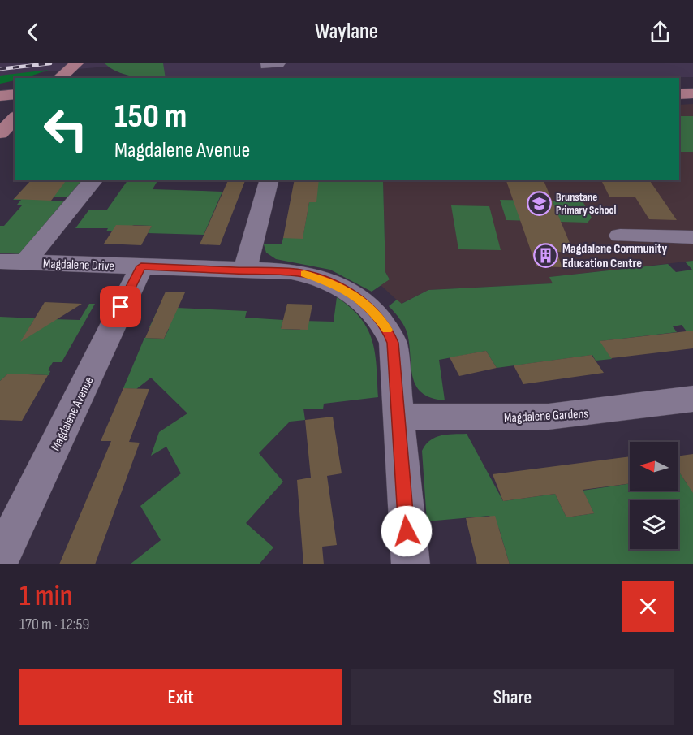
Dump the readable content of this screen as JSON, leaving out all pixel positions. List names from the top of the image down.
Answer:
{
  "streets": {
    "street": ["Magdalene Drive", "Magdalene Avenue", "Magdalene Gardens"]
  },
  "crossings": [
    ["Magdalene Drive", "Magdalene Avenue"],
    ["Magdalene Drive", "Magdalene Gardens"]
  ],
  "places": {
    "school or university": ["Brunstane Primary School"],
    "building": ["Magdalene Community Education Centre"]
  },
  "north": "left",
  "page": {
    "header": "Waylane",
    "turn": ["150 m", "Magdalene Avenue"],
    "heading": ["1 min", "170 m · 12:59"],
    "buttons": ["Exit", "Share"]
  }
}
